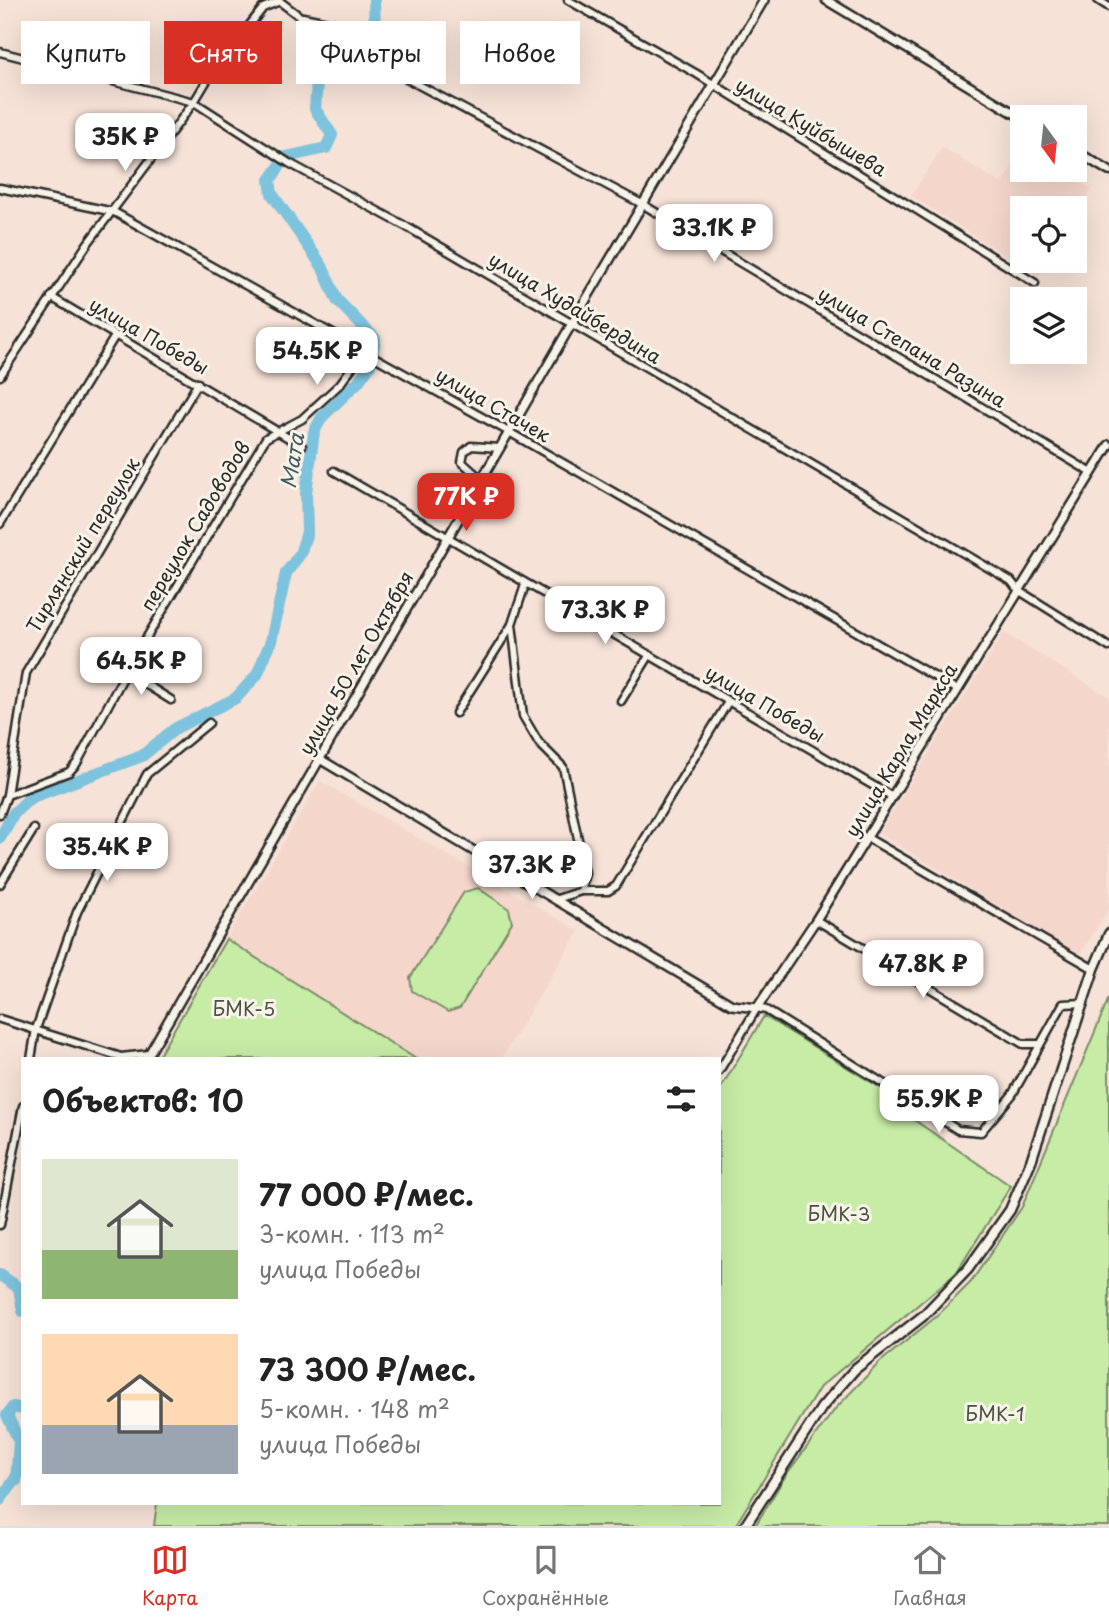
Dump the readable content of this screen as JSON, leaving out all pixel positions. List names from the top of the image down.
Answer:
{
  "streets": {
    "street": [
      "улица Куйбышева",
      "улица Худайбердина",
      "улица Победы",
      "улица Степана Разина",
      "улица Стачек",
      "переулок Садоводов",
      "Тирлянский переулок",
      "улица 50 лет Октября",
      "улица Карла Маркса"
    ]
  },
  "crossings": [
    ["улица Куйбышева", "улица 50 лет Октября"],
    ["улица Худайбердина", "улица 50 лет Октября"],
    ["улица Худайбердина", "улица Карла Маркса"],
    ["улица Победы", "переулок Садоводов"],
    ["улица Победы", "Тирлянский переулок"],
    ["улица Победы", "улица 50 лет Октября"],
    ["улица Победы", "улица Карла Маркса"],
    ["улица Степана Разина", "улица 50 лет Октября"],
    ["улица Степана Разина", "улица Карла Маркса"],
    ["улица Стачек", "переулок Садоводов"],
    ["улица Стачек", "улица 50 лет Октября"],
    ["улица Стачек", "улица Карла Маркса"],
    ["переулок Садоводов", "Тирлянский переулок"]
  ],
  "water": ["Мата"],
  "parks": ["БМК-5", "БМК-3", "БМК-1"],
  "north": "bottom",
  "page": {
    "chip": [
      "Купить",
      "Снять",
      "Фильтры",
      "Новое"
    ],
    "price": [
      "35K ₽",
      "33.1K ₽",
      "54.5K ₽",
      "77K ₽",
      "73.3K ₽",
      "64.5K ₽",
      "35.4K ₽",
      "37.3K ₽",
      "47.8K ₽",
      "55.9K ₽"
    ],
    "heading": "Объектов: 10",
    "list": [
      {
        "name": "77 000 ₽/мес.",
        "note": "3-комн. · 113 m² · улица Победы"
      },
      {
        "name": "73 300 ₽/мес.",
        "note": "5-комн. · 148 m² · улица Победы"
      }
    ],
    "tabs": ["Карта", "Сохранённые", "Главная"]
  }
}
